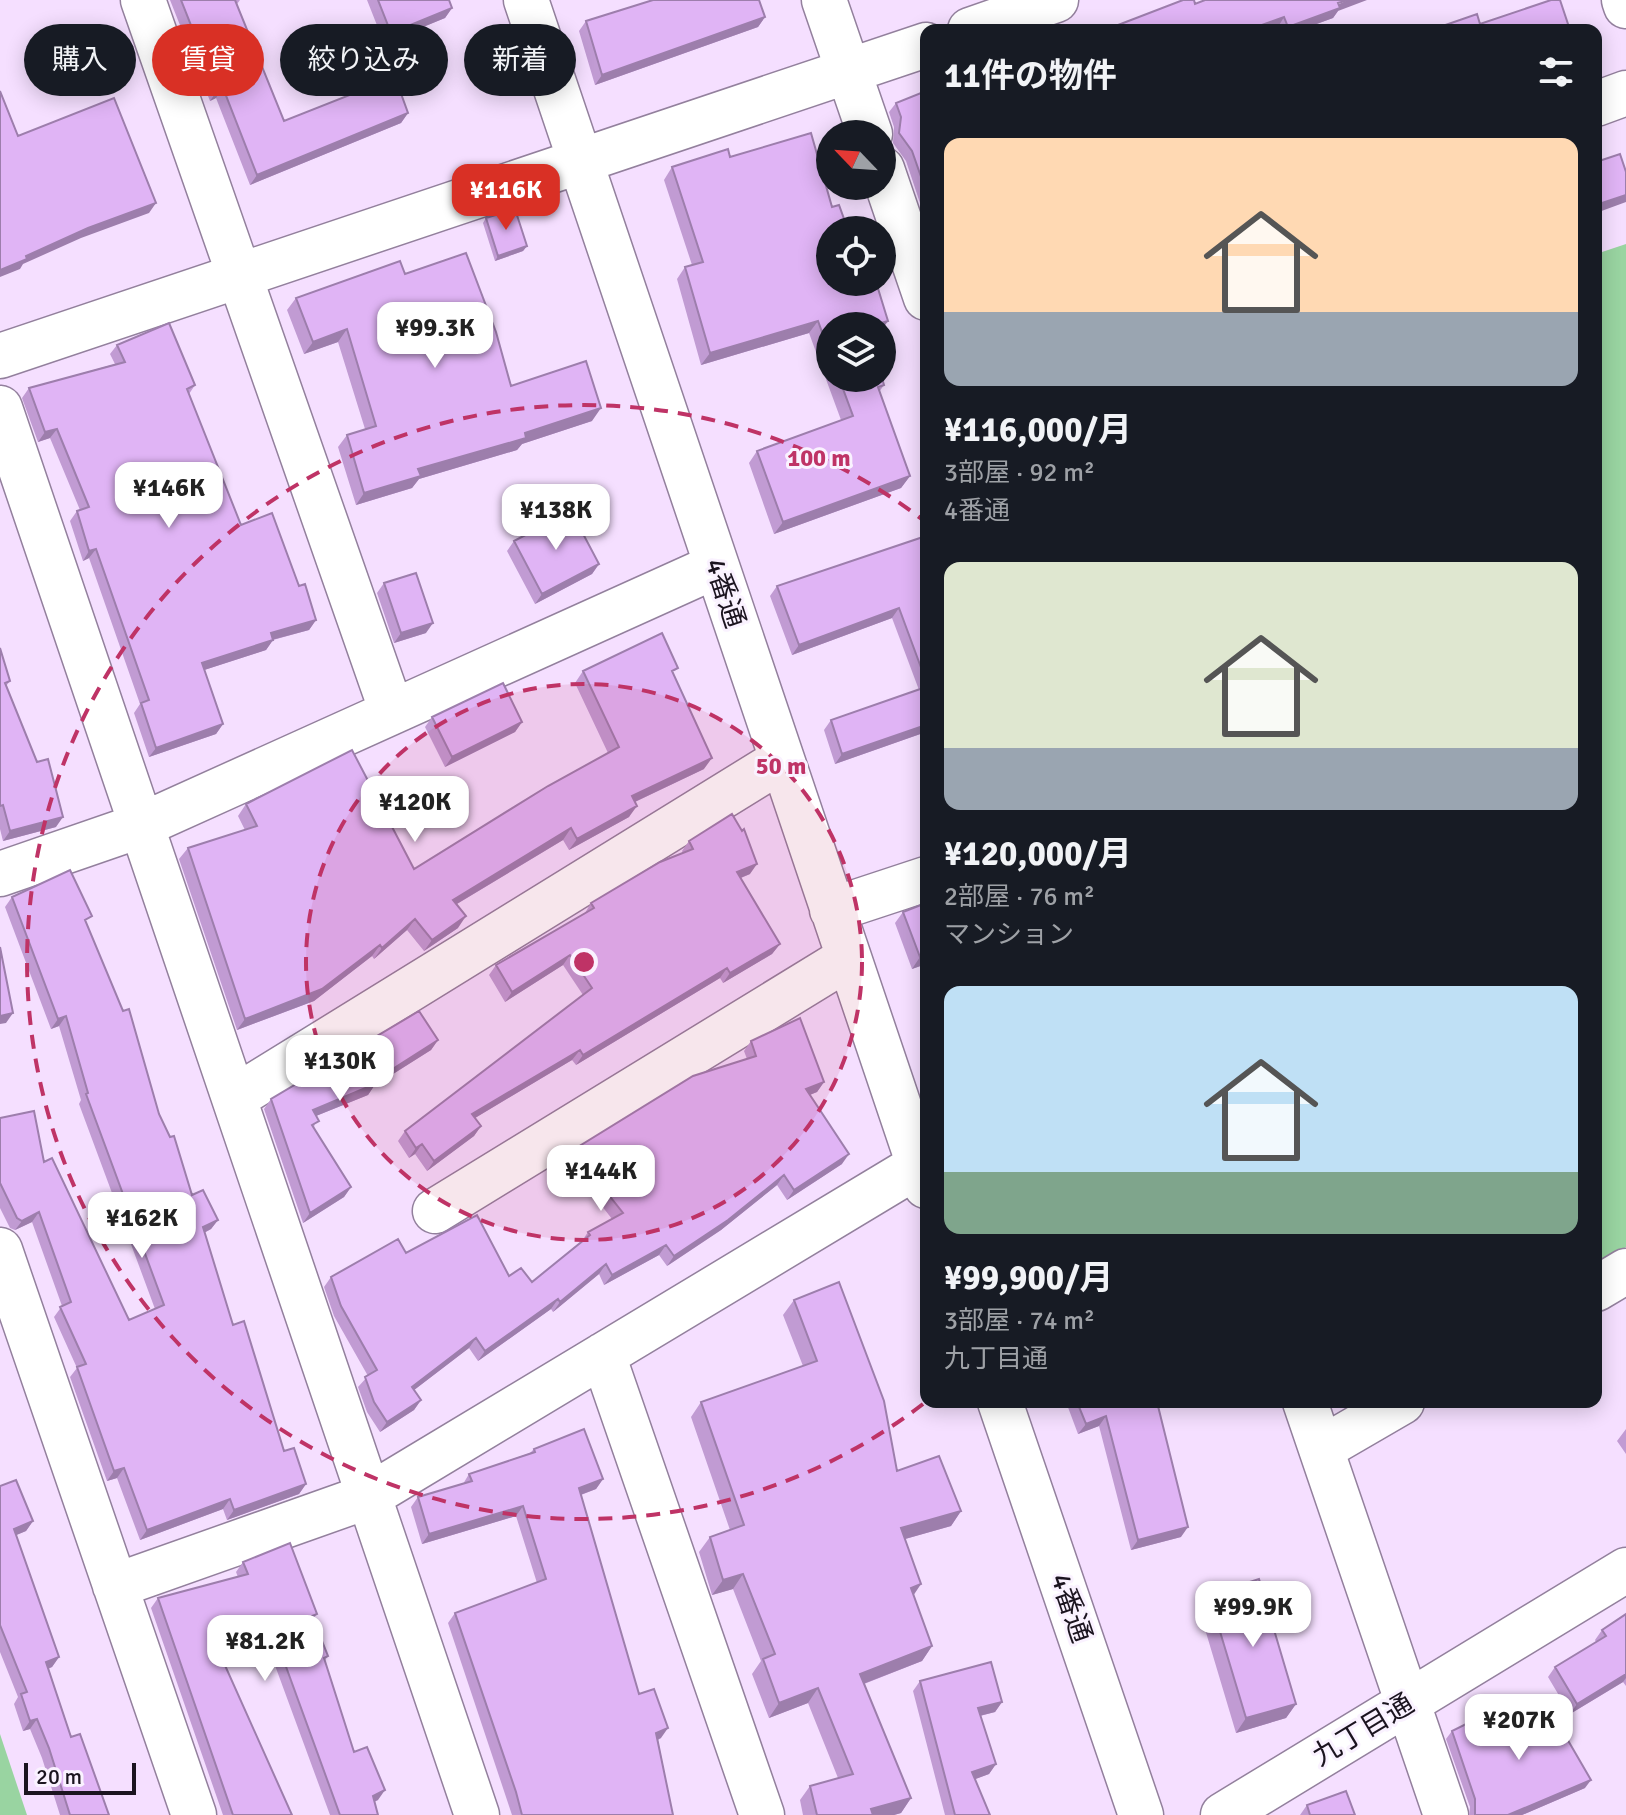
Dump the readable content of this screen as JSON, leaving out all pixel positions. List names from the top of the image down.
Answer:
{
  "streets": {
    "street": ["4番通", "九丁目通"]
  },
  "scale_bar": "20 m",
  "north": "top left",
  "page": {
    "chip": [
      "購入",
      "賃貸",
      "絞り込み",
      "新着"
    ],
    "heading": "11件の物件",
    "list": [
      {
        "name": "¥116,000/月",
        "note": "3部屋 · 92 m² · 4番通"
      },
      {
        "name": "¥120,000/月",
        "note": "2部屋 · 76 m² · マンション"
      },
      {
        "name": "¥99,900/月",
        "note": "3部屋 · 74 m² · 九丁目通"
      }
    ],
    "price": [
      "¥116K",
      "¥99.3K",
      "¥146K",
      "¥138K",
      "¥120K",
      "¥130K",
      "¥144K",
      "¥162K",
      "¥99.9K",
      "¥81.2K",
      "¥207K"
    ],
    "scale": "20 m"
  },
  "rings": ["100 m", "50 m"]
}
